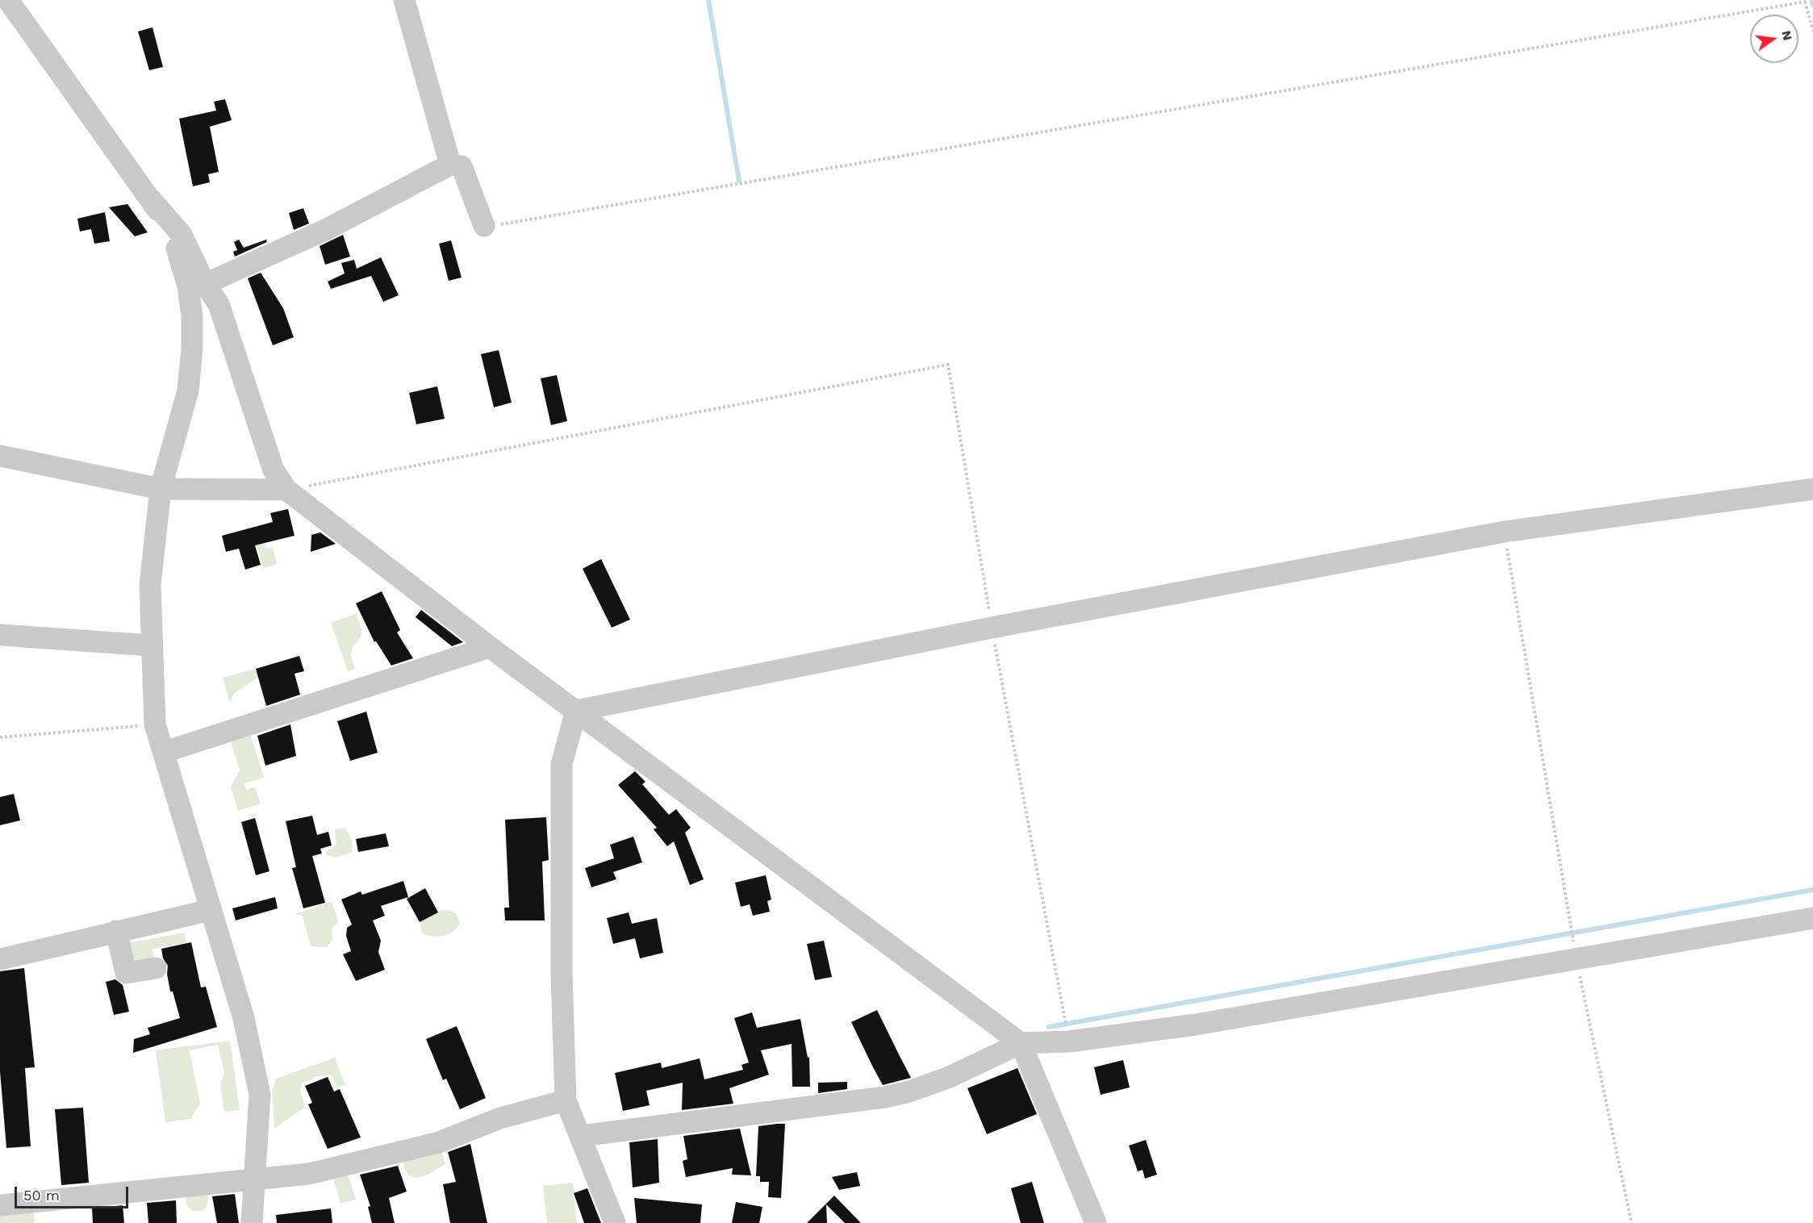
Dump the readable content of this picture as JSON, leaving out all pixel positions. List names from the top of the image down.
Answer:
{
  "scale_bar": "50 m",
  "north": "right"
}
